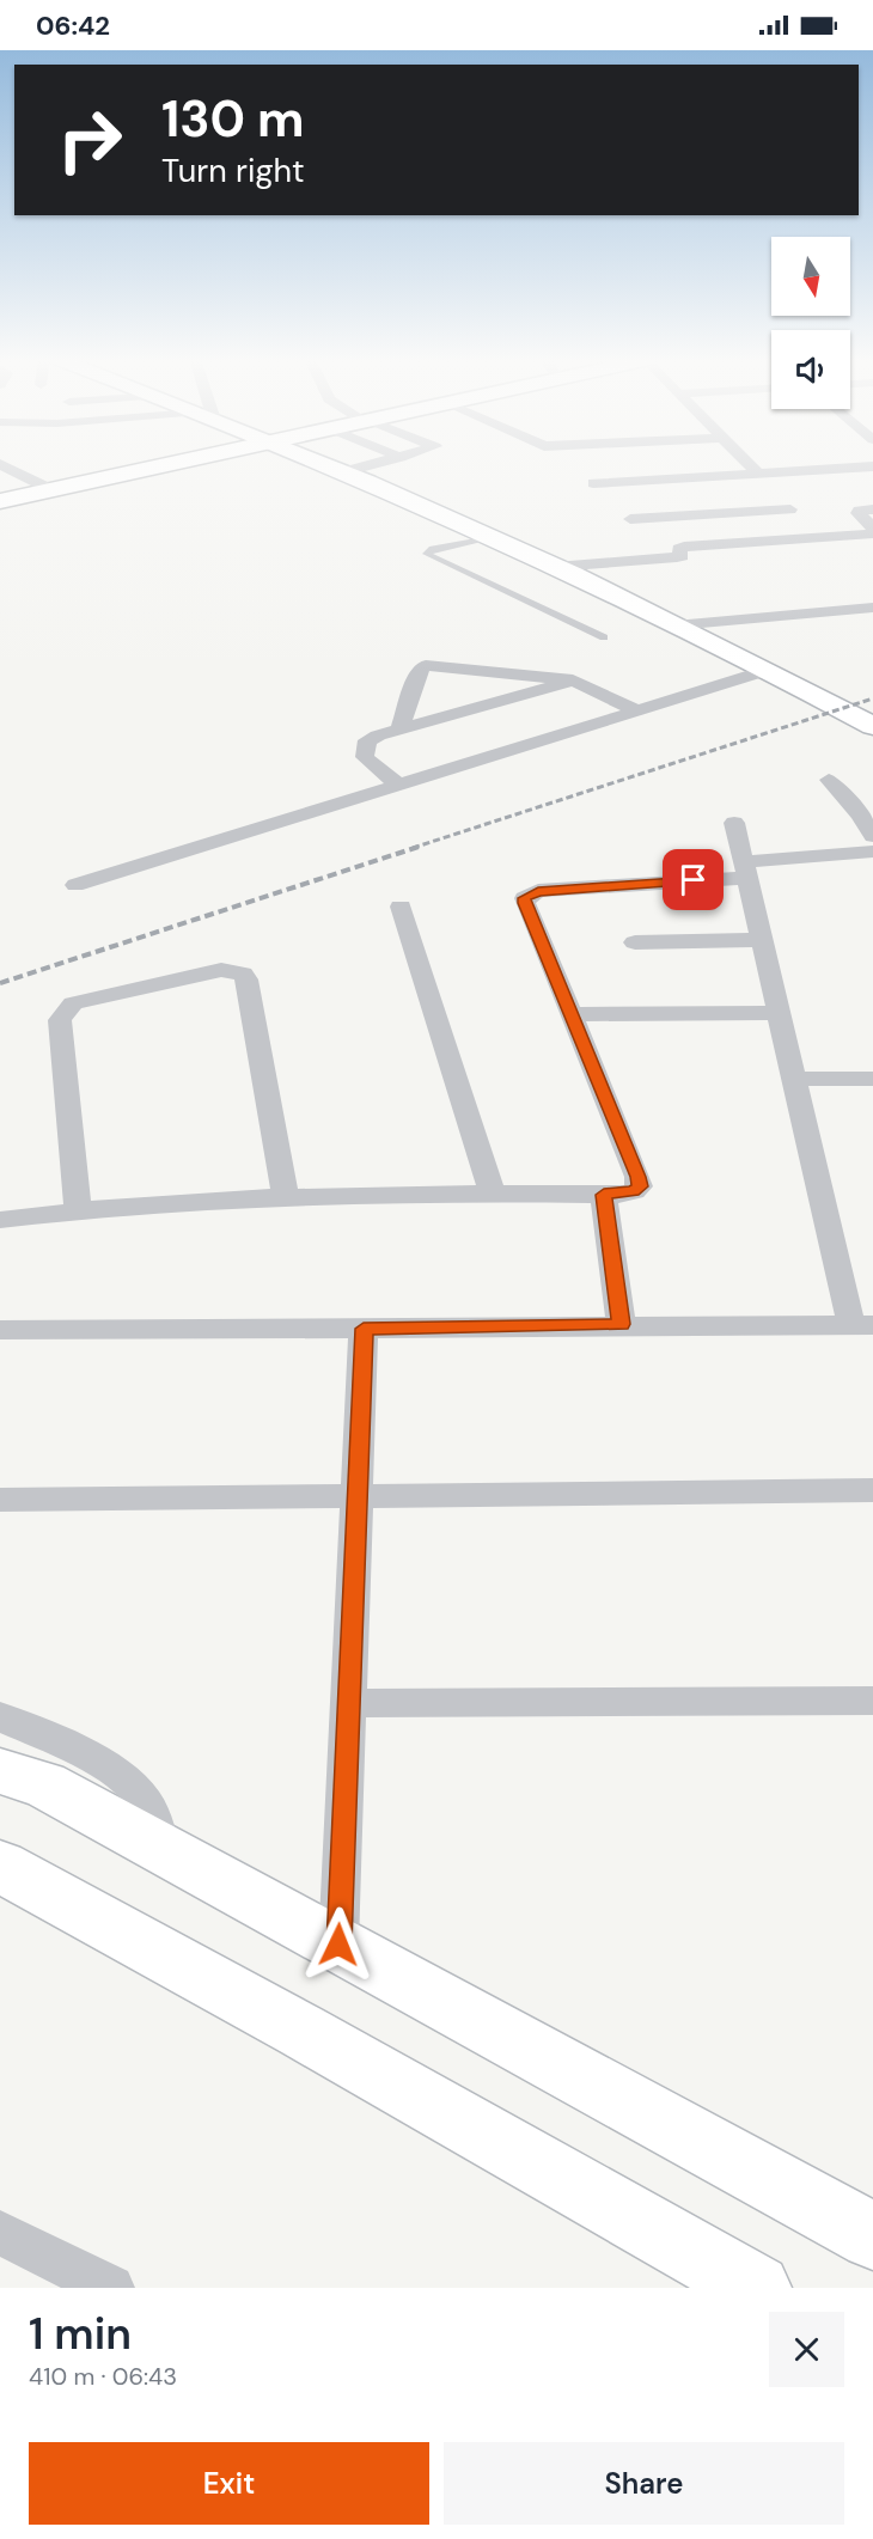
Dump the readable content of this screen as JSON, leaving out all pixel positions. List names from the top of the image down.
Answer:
{
  "north": "bottom",
  "page": {
    "status": "06:42",
    "turn": ["130 m", "Turn right"],
    "heading": ["1 min", "410 m · 06:43"],
    "buttons": ["Exit", "Share"]
  }
}
